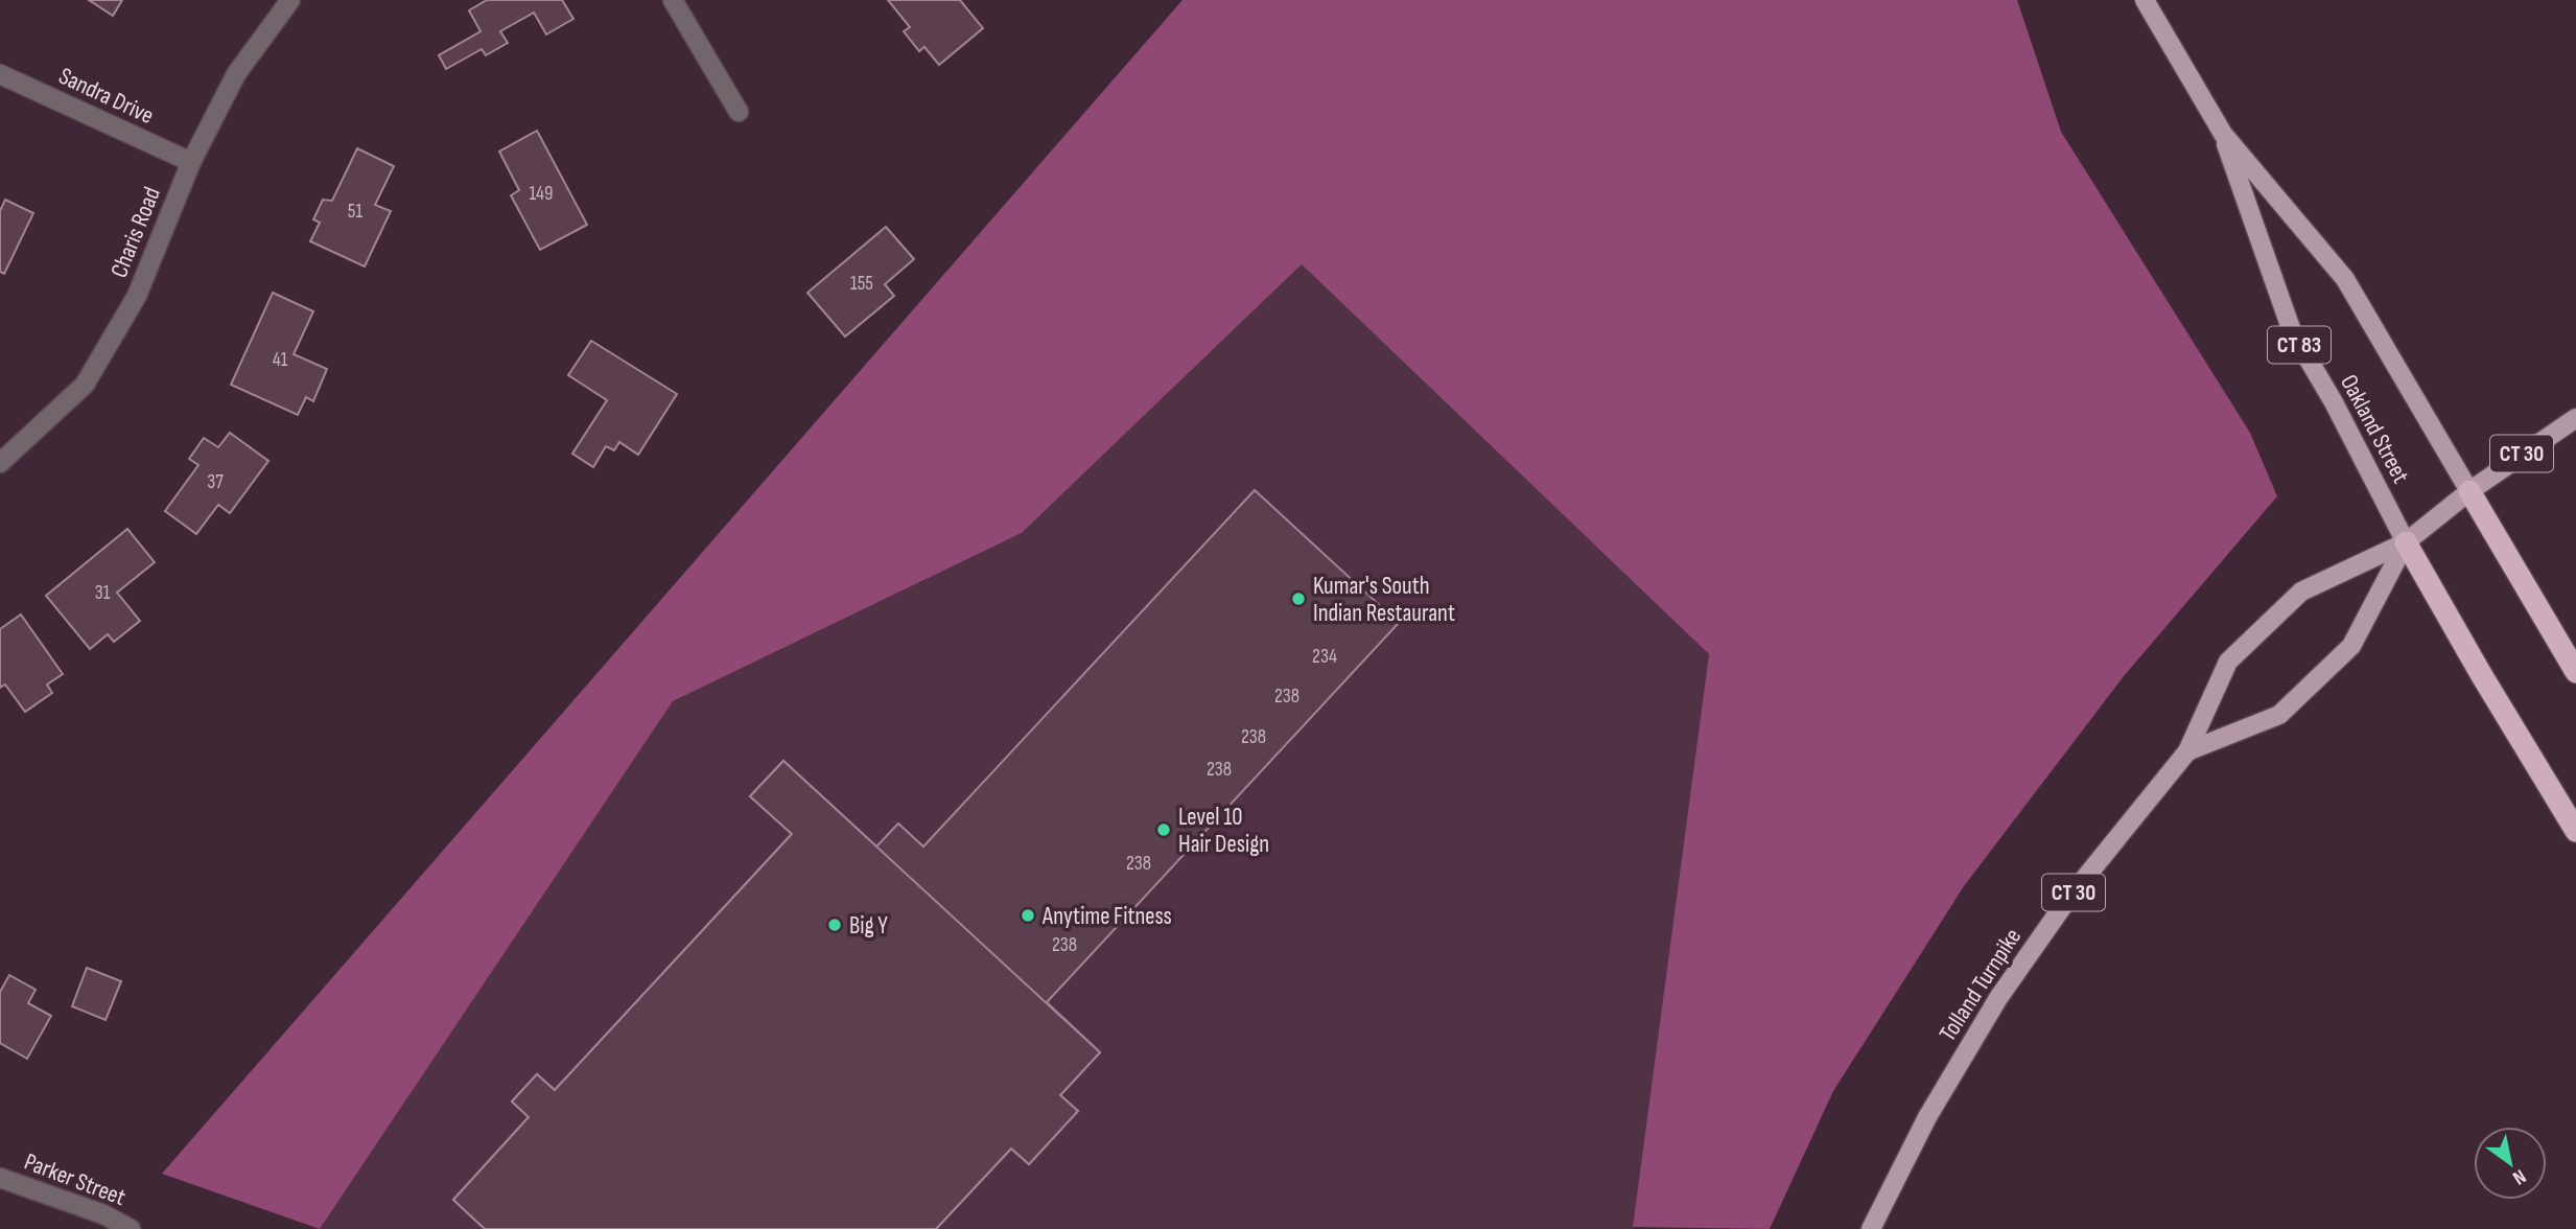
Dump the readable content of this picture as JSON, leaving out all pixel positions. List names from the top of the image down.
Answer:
{
  "streets": {
    "main road": [
      "CT 83",
      "Oakland Street",
      "CT 30",
      "Tolland Turnpike"
    ],
    "street": ["Sandra Drive", "Charis Road", "Parker Street"]
  },
  "crossings": [
    ["Sandra Drive", "Charis Road"],
    ["Oakland Street", "Tolland Turnpike"]
  ],
  "places": [
    "Kumar's South Indian Restaurant",
    "Level 10 Hair Design",
    "Anytime Fitness",
    "Big Y"
  ],
  "house_numbers": [
    "149",
    "51",
    "155",
    "41",
    "37",
    "31",
    "234",
    "238",
    "238",
    "238",
    "238",
    "238"
  ],
  "north": "bottom right"
}
